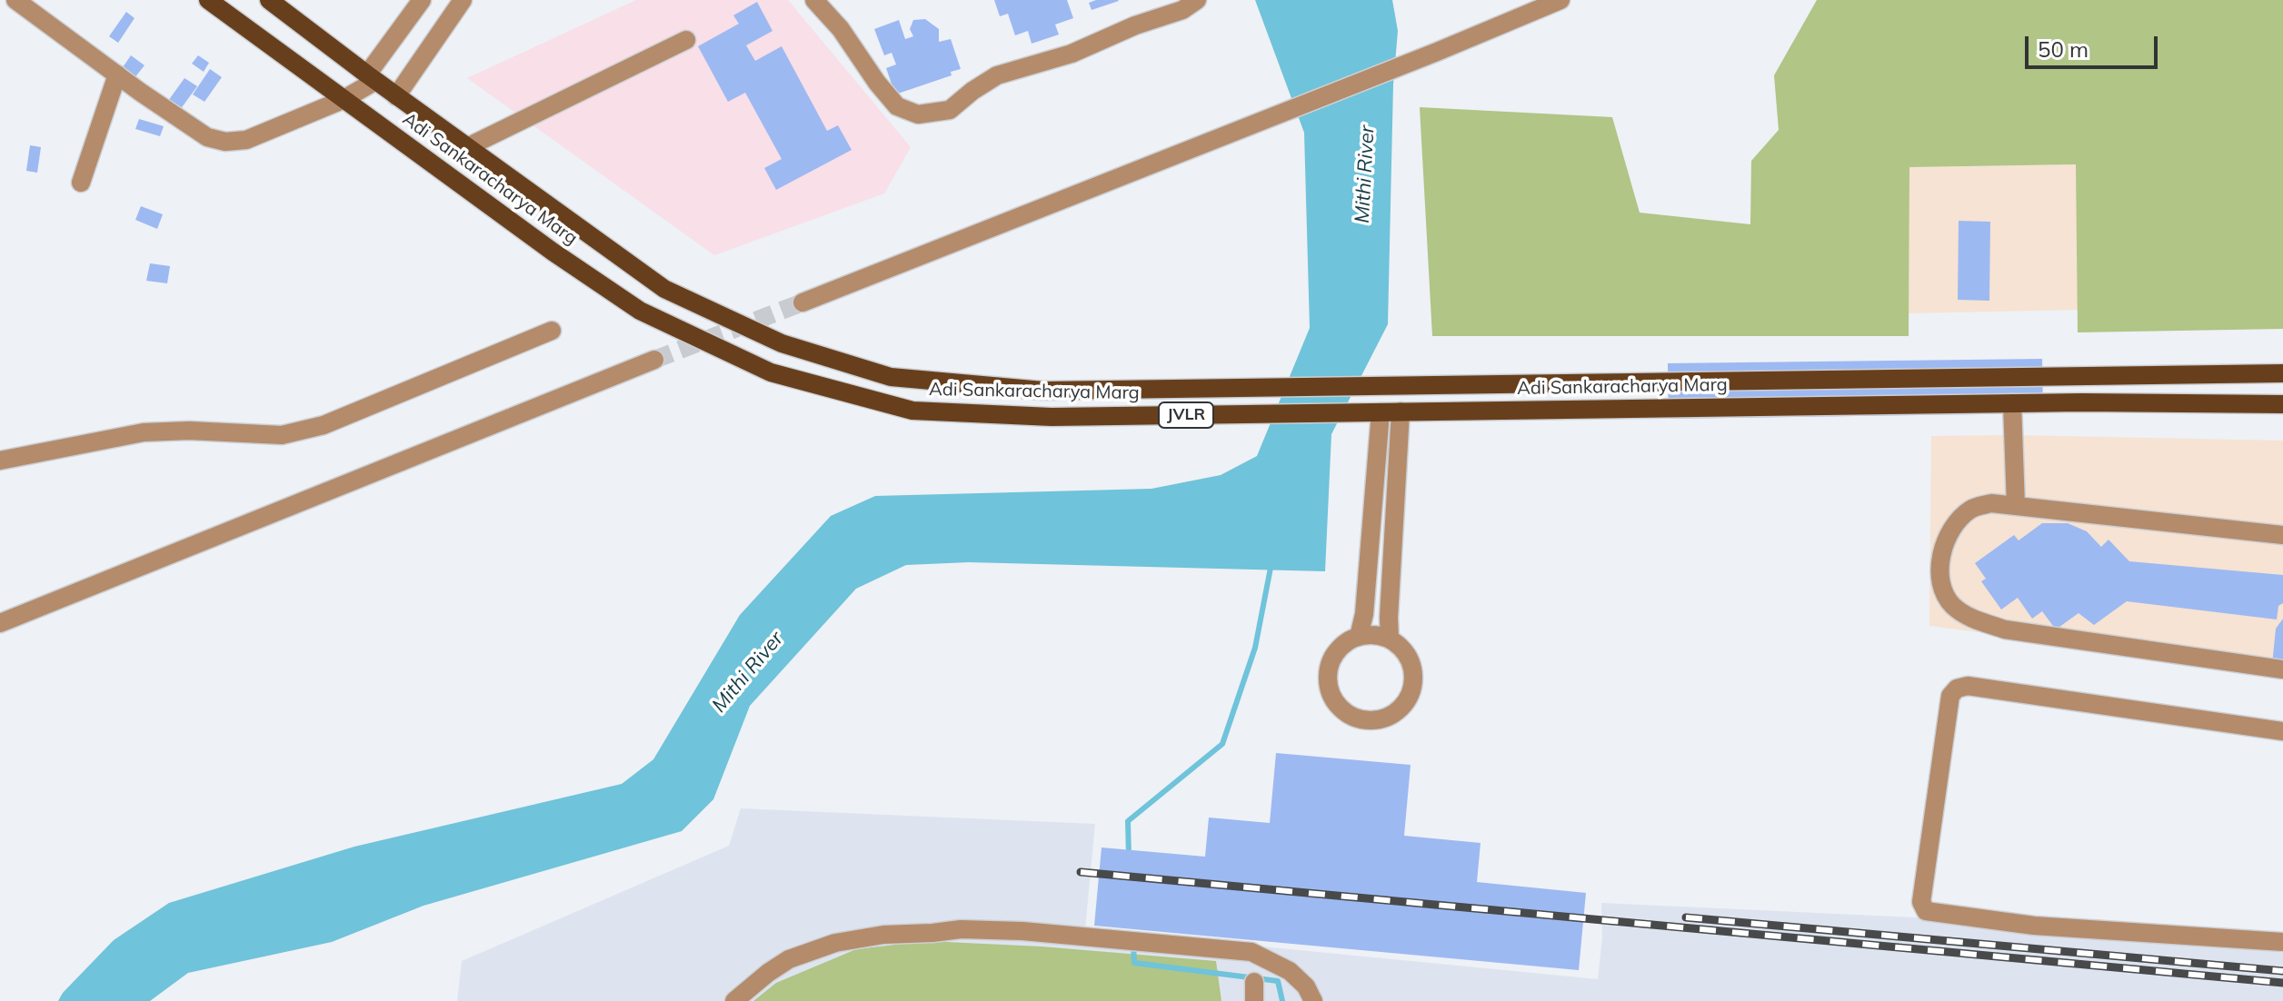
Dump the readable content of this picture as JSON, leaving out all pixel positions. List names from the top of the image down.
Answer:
{
  "streets": {
    "main road": ["Adi Sankaracharya Marg", "JVLR"]
  },
  "water": ["Mithi River"],
  "scale_bar": "50 m"
}
